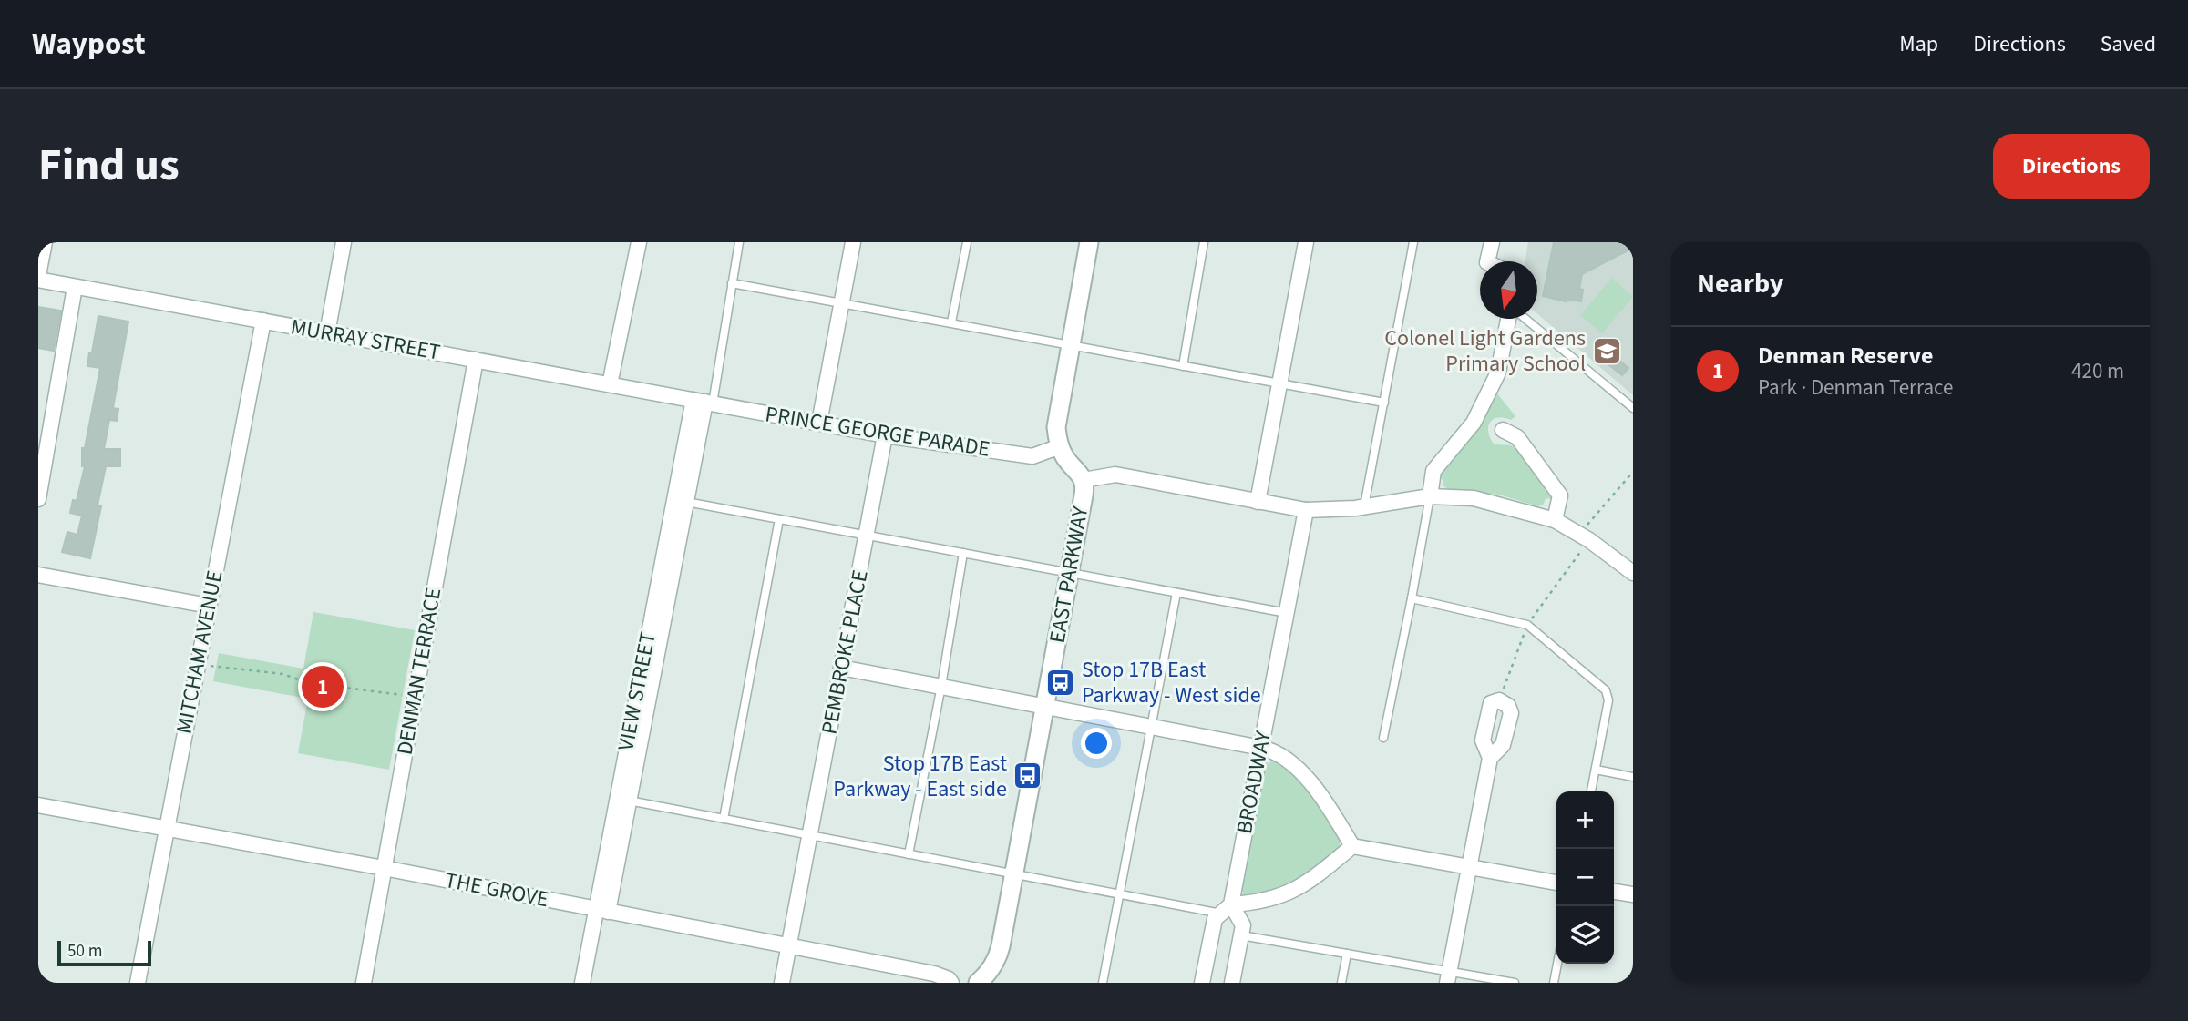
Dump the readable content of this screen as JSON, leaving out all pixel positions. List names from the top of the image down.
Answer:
{
  "streets": {
    "street": [
      "MURRAY STREET",
      "PRINCE GEORGE PARADE",
      "EAST PARKWAY",
      "MITCHAM AVENUE",
      "PEMBROKE PLACE",
      "DENMAN TERRACE",
      "VIEW STREET",
      "BROADWAY",
      "THE GROVE"
    ]
  },
  "crossings": [
    ["MURRAY STREET", "PRINCE GEORGE PARADE"],
    ["MURRAY STREET", "MITCHAM AVENUE"],
    ["MURRAY STREET", "DENMAN TERRACE"],
    ["MURRAY STREET", "VIEW STREET"],
    ["PRINCE GEORGE PARADE", "EAST PARKWAY"],
    ["PRINCE GEORGE PARADE", "PEMBROKE PLACE"],
    ["PRINCE GEORGE PARADE", "VIEW STREET"],
    ["MITCHAM AVENUE", "THE GROVE"],
    ["PEMBROKE PLACE", "THE GROVE"],
    ["DENMAN TERRACE", "THE GROVE"],
    ["VIEW STREET", "THE GROVE"]
  ],
  "places": {
    "school or university": ["Colonel Light Gardens Primary School"],
    "bus stop": ["Stop 17B East Parkway - West side", "Stop 17B East Parkway - East side"]
  },
  "scale_bar": "50 m",
  "north": "bottom",
  "page": {
    "header": "Waypost",
    "nav": ["Map", "Directions", "Saved"],
    "title": "Find us",
    "buttons": "Directions",
    "heading": "Nearby",
    "list": [
      {
        "mark": "1",
        "name": "Denman Reserve",
        "note": "Park · Denman Terrace",
        "value": "420 m"
      }
    ],
    "pins": "1",
    "map_buttons": ["+", "−"],
    "scale": "50 m"
  }
}
